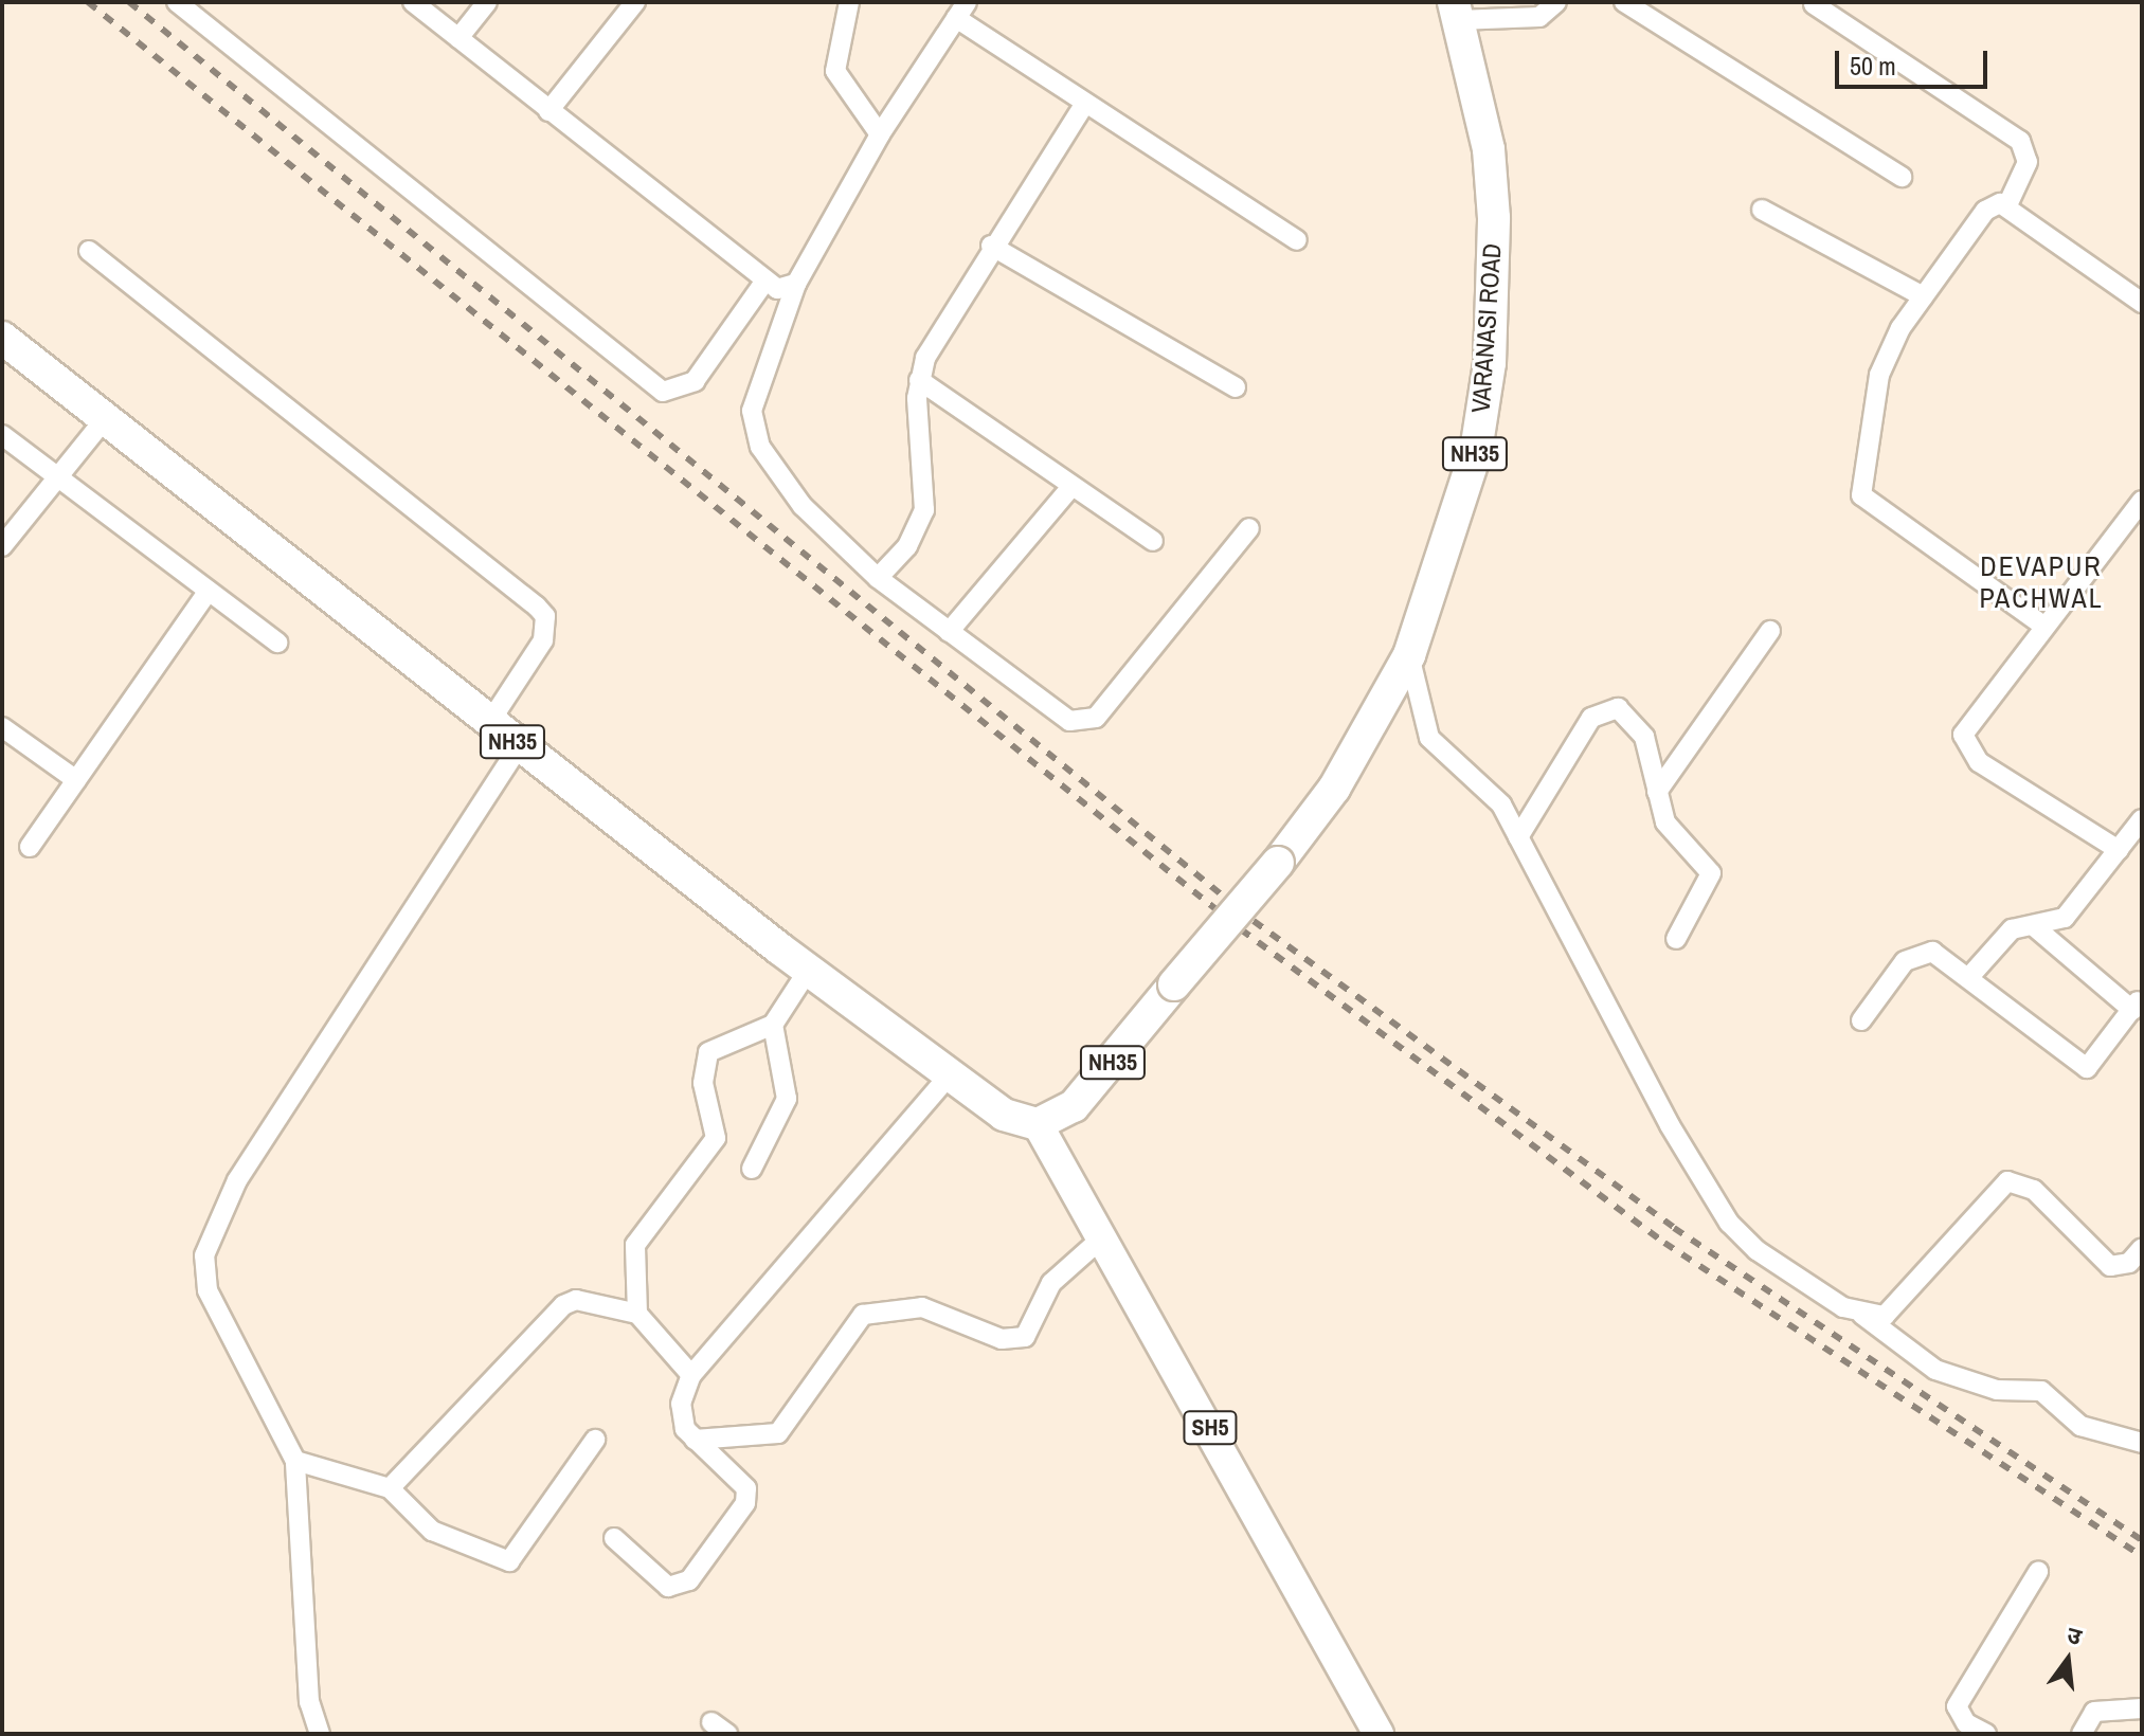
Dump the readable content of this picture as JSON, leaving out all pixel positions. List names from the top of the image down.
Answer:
{
  "streets": {
    "highway": ["VARANASI ROAD", "NH35"],
    "main road": ["SH5"]
  },
  "crossings": [
    ["VARANASI ROAD", "NH35"],
    ["VARANASI ROAD", "SH5"],
    ["NH35", "SH5"]
  ],
  "districts": ["DEVAPUR PACHWAL"],
  "scale_bar": "50 m",
  "north": "top"
}
